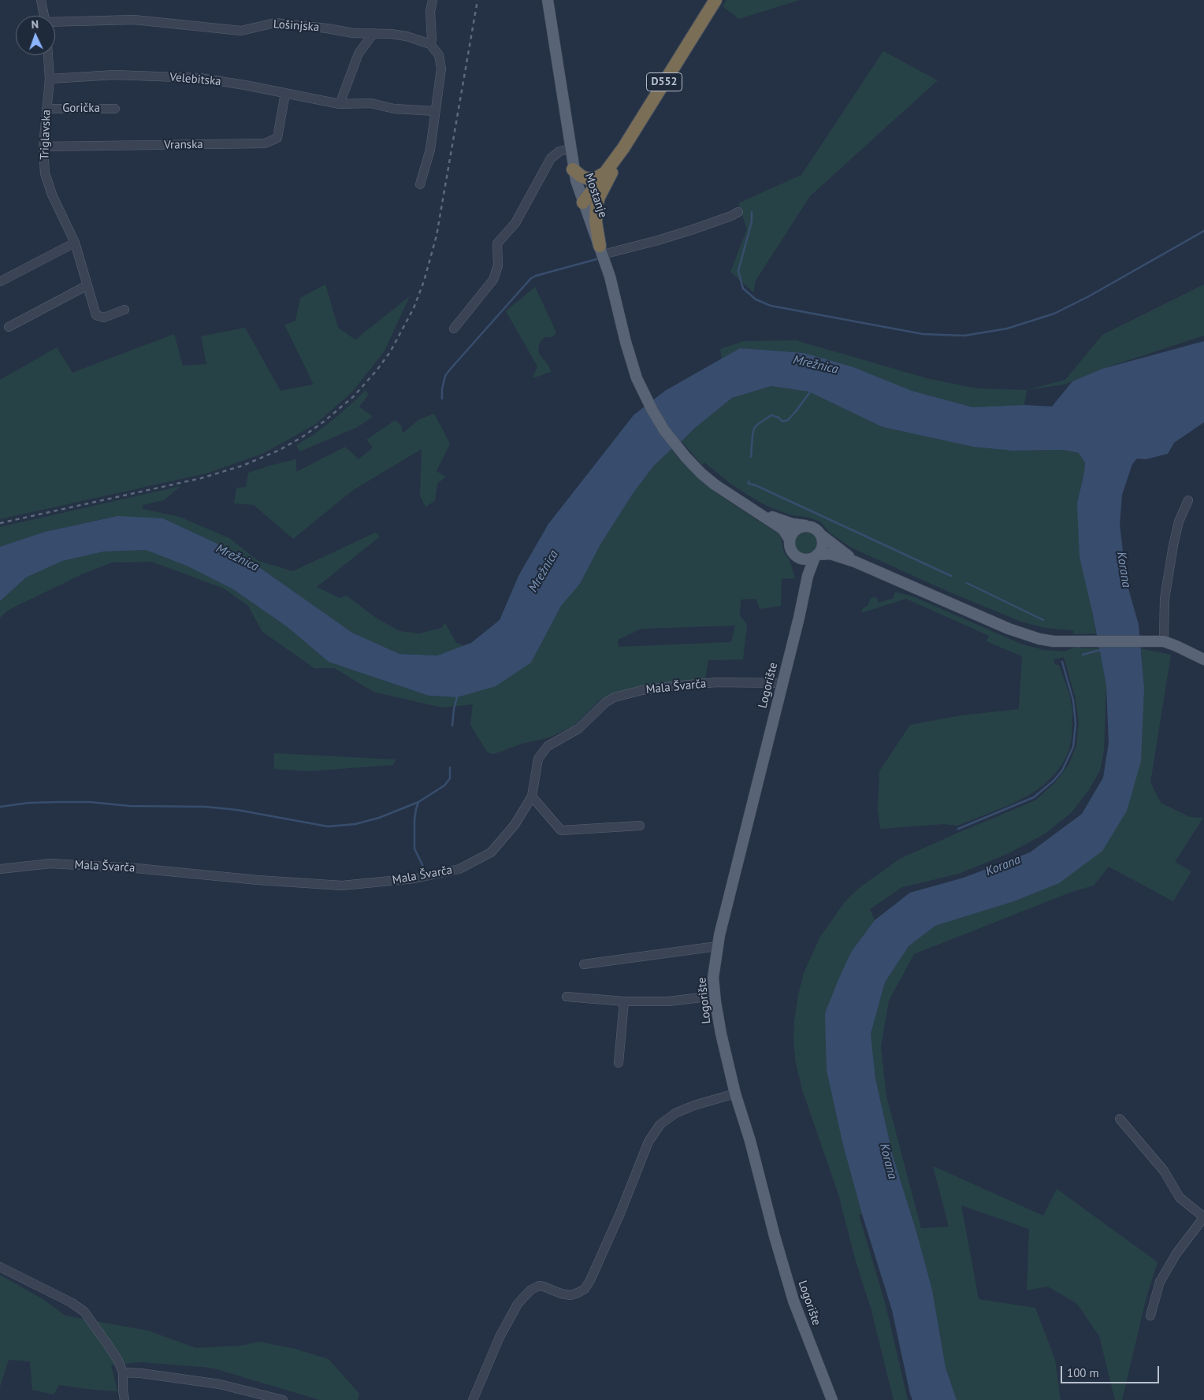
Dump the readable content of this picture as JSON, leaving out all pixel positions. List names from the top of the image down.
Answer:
{
  "streets": {
    "highway": ["D552"],
    "main road": ["Mostanje", "Logorište"],
    "street": [
      "Lošinjska",
      "Velebitska",
      "Gorička",
      "Triglavska",
      "Vranska",
      "Mala Švarča"
    ]
  },
  "crossings": [
    ["Velebitska", "Triglavska"],
    ["Velebitska", "Vranska"],
    ["D552", "Mostanje"],
    ["Gorička", "Triglavska"],
    ["Triglavska", "Vranska"],
    ["Logorište", "Mala Švarča"]
  ],
  "water": ["Mrežnica", "Korana"],
  "scale_bar": "100 m",
  "north": "top"
}
